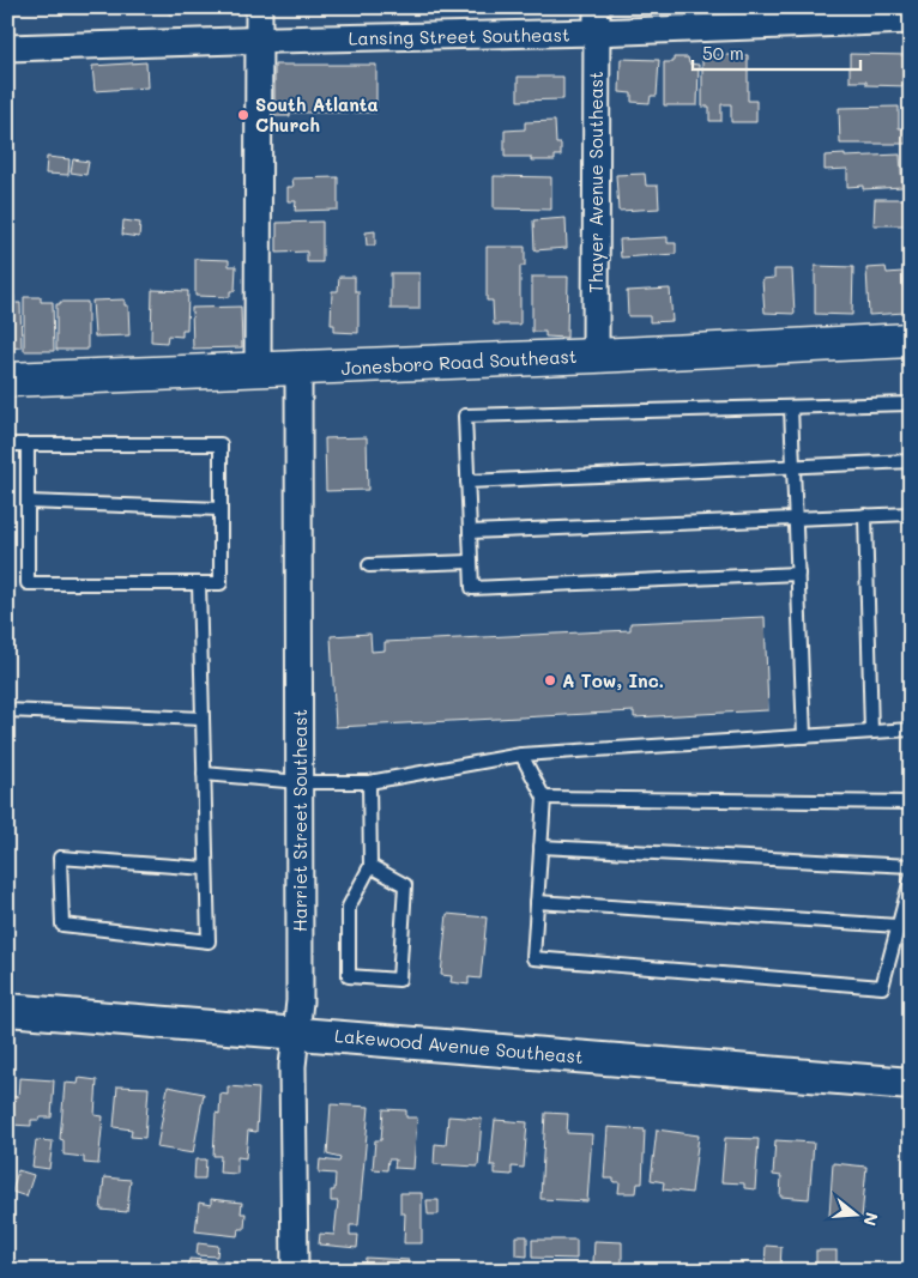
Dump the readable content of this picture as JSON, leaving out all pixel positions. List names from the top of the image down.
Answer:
{
  "streets": {
    "main road": ["Jonesboro Road Southeast"],
    "street": [
      "Lansing Street Southeast",
      "Thayer Avenue Southeast",
      "Harriet Street Southeast",
      "Lakewood Avenue Southeast"
    ]
  },
  "crossings": [
    ["Lansing Street Southeast", "Thayer Avenue Southeast"],
    ["Thayer Avenue Southeast", "Jonesboro Road Southeast"],
    ["Jonesboro Road Southeast", "Harriet Street Southeast"],
    ["Harriet Street Southeast", "Lakewood Avenue Southeast"]
  ],
  "places": ["South Atlanta Church", "A Tow, Inc."],
  "scale_bar": "50 m",
  "north": "right"
}
